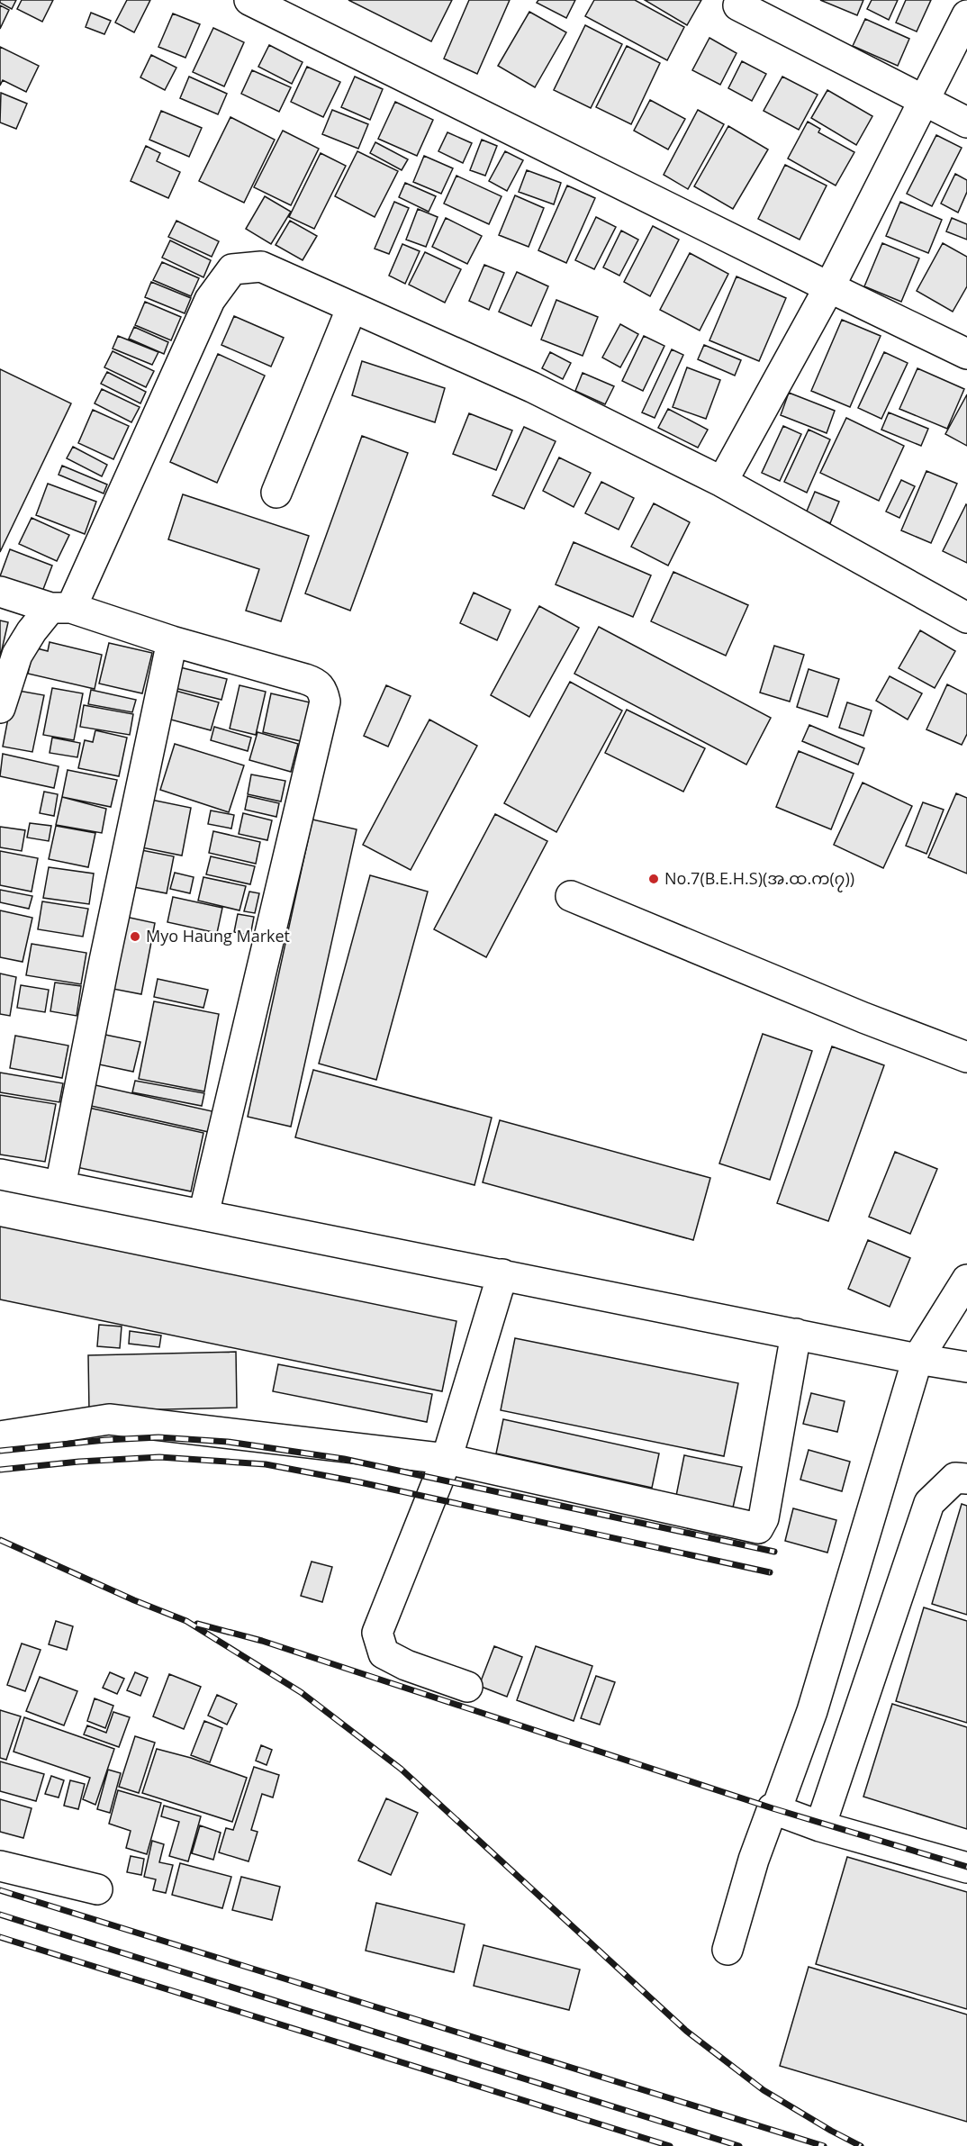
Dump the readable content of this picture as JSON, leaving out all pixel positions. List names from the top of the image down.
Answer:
{
  "places": ["No.7(B.E.H.S)(အ.ထ.က(၇))", "Myo Haung Market"]
}
